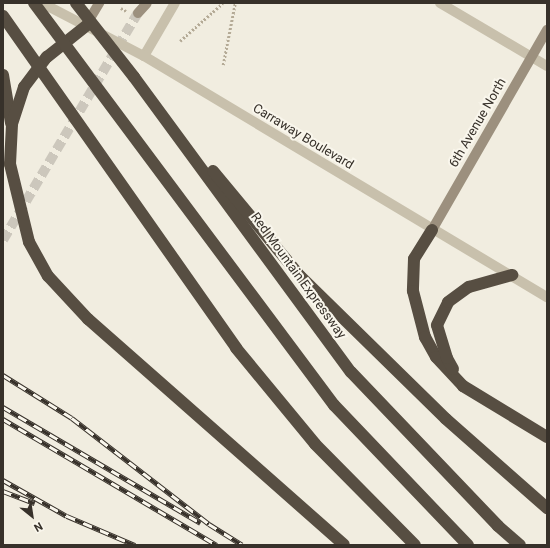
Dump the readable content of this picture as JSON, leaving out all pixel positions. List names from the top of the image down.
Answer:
{
  "streets": {
    "highway": ["Red Mountain Expressway"],
    "main road": ["6th Avenue North"],
    "street": ["Carraway Boulevard"]
  },
  "crossings": [
    ["6th Avenue North", "Carraway Boulevard"]
  ],
  "north": "bottom right"
}
